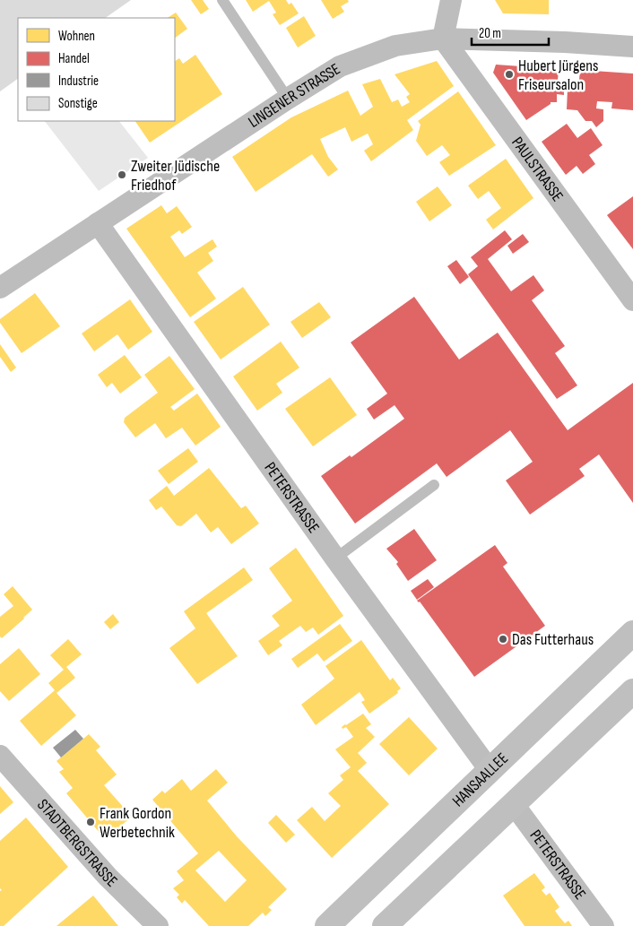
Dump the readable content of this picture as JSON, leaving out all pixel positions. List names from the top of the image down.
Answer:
{
  "streets": {
    "main road": ["HANSAALLEE"],
    "street": [
      "LINGENER STRASSE",
      "PAULSTRASSE",
      "PETERSTRASSE",
      "STADTBERGSTRASSE"
    ]
  },
  "crossings": [
    ["LINGENER STRASSE", "PAULSTRASSE"],
    ["LINGENER STRASSE", "PETERSTRASSE"],
    ["PETERSTRASSE", "HANSAALLEE"]
  ],
  "places": [
    "Hubert Jürgens Friseursalon",
    "Zweiter Jüdische Friedhof",
    "Das Futterhaus",
    "Frank Gordon Werbetechnik"
  ],
  "legend": [
    "Wohnen",
    "Handel",
    "Industrie",
    "Sonstige"
  ],
  "scale_bar": "20 m"
}
